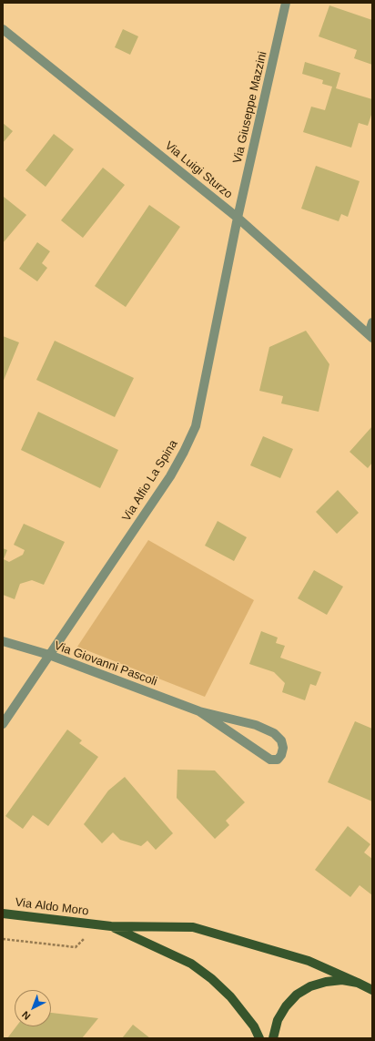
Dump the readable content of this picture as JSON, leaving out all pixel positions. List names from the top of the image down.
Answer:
{
  "streets": {
    "main road": ["Via Aldo Moro"],
    "street": [
      "Via Giuseppe Mazzini",
      "Via Luigi Sturzo",
      "Via Alfio La Spina",
      "Via Giovanni Pascoli"
    ]
  },
  "crossings": [
    ["Via Giuseppe Mazzini", "Via Luigi Sturzo"],
    ["Via Giuseppe Mazzini", "Via Alfio La Spina"],
    ["Via Luigi Sturzo", "Via Alfio La Spina"],
    ["Via Alfio La Spina", "Via Giovanni Pascoli"]
  ],
  "north": "bottom left"
}
